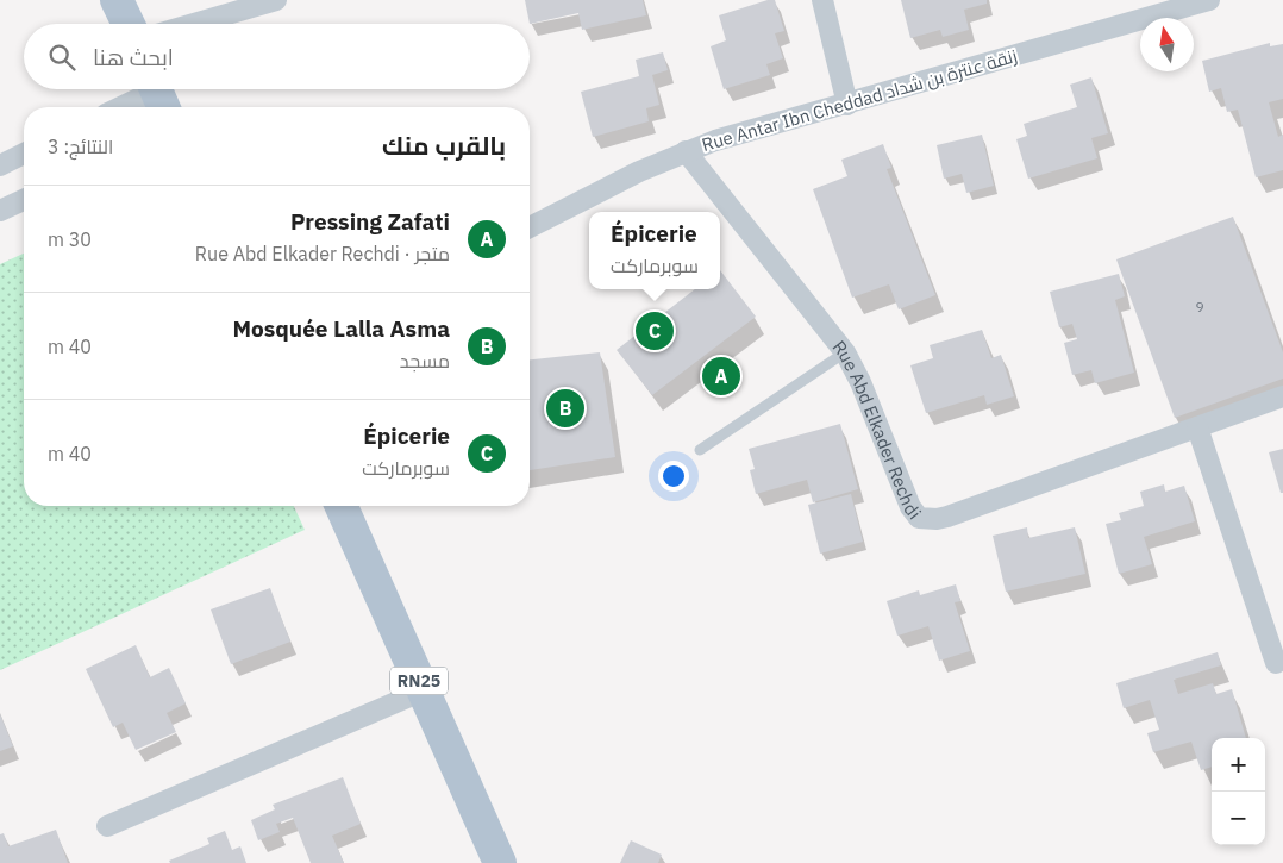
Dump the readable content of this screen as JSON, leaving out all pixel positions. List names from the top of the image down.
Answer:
{
  "streets": {
    "main road": ["RN25"],
    "street": ["Rue Antar Ibn Cheddad زنقة عنترة بن شداد", "Rue Abd Elkader Rechdi"]
  },
  "crossings": [
    ["Rue Antar Ibn Cheddad زنقة عنترة بن شداد", "Rue Abd Elkader Rechdi"]
  ],
  "house_numbers": ["9"],
  "north": "top",
  "page": {
    "search": "ابحث هنا",
    "heading": ["بالقرب منك", "النتائج: 3"],
    "list": [
      {
        "mark": "A",
        "name": "Pressing Zafati",
        "note": "متجر · Rue Abd Elkader Rechdi",
        "value": "30 m"
      },
      {
        "mark": "B",
        "name": "Mosquée Lalla Asma",
        "note": "مسجد",
        "value": "40 m"
      },
      {
        "mark": "C",
        "name": "Épicerie",
        "note": "سوبرماركت",
        "value": "40 m"
      }
    ],
    "popup": ["Épicerie", "سوبرماركت"],
    "pins": ["C", "A", "B"],
    "map_buttons": ["+", "−"]
  }
}
